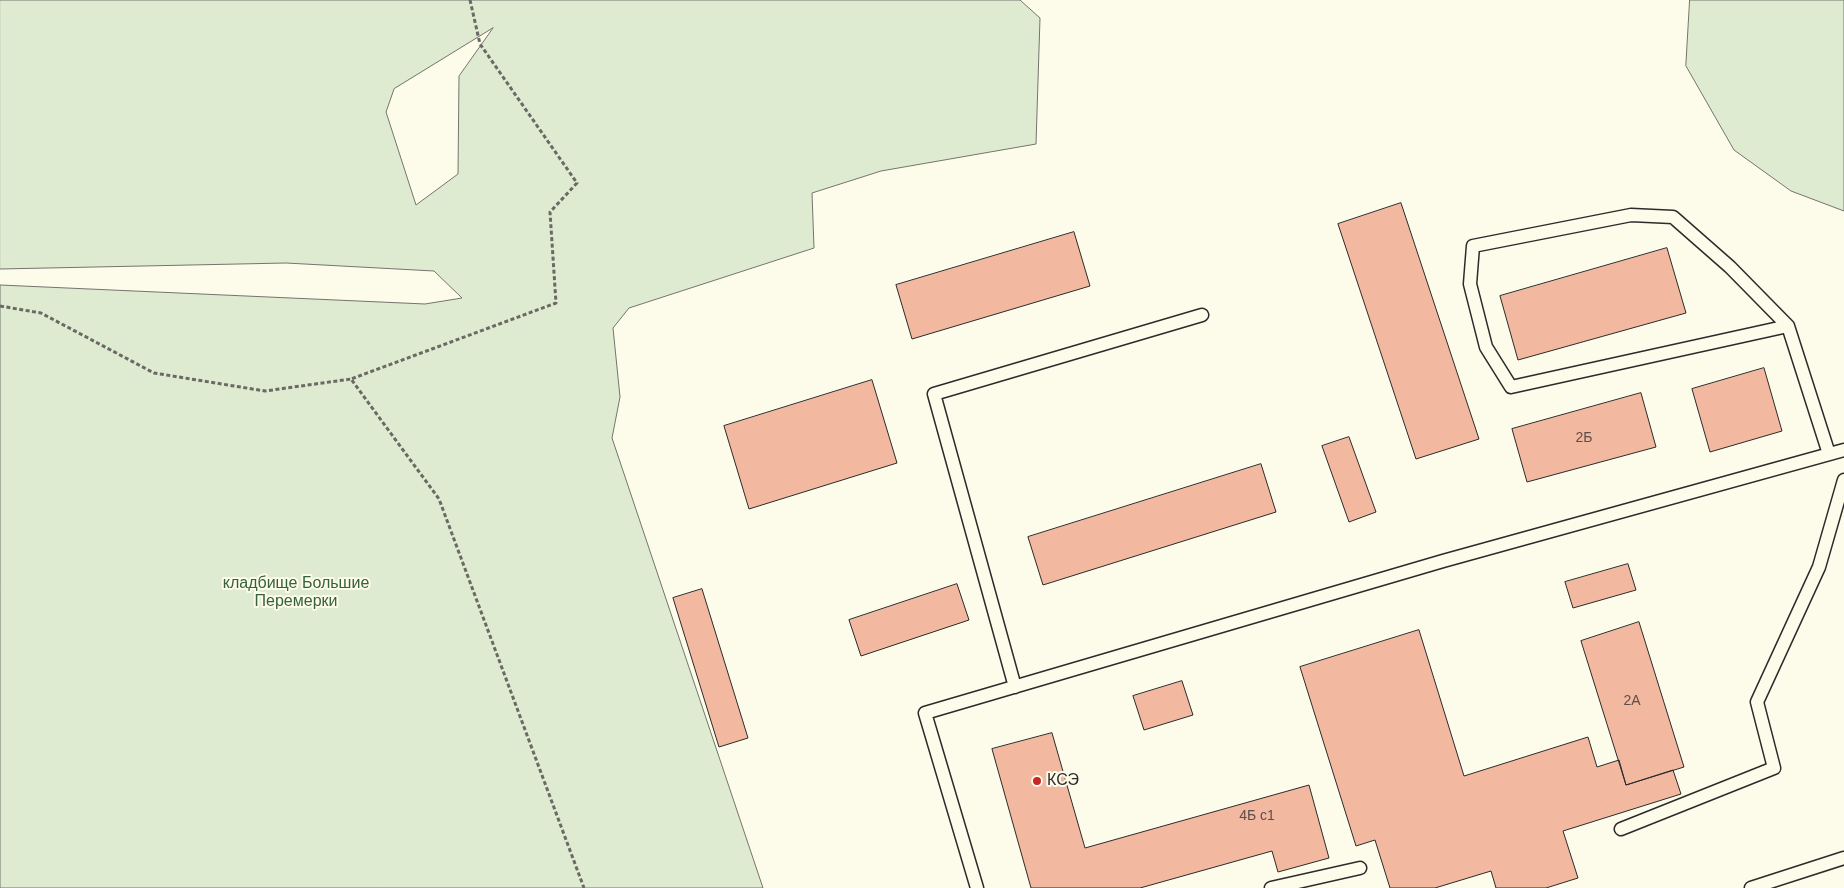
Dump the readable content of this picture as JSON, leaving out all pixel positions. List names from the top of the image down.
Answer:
{
  "parks": ["кладбище Большие Перемерки"],
  "places": ["КСЭ"],
  "house_numbers": ["2Б", "2А", "4Б с1"]
}
